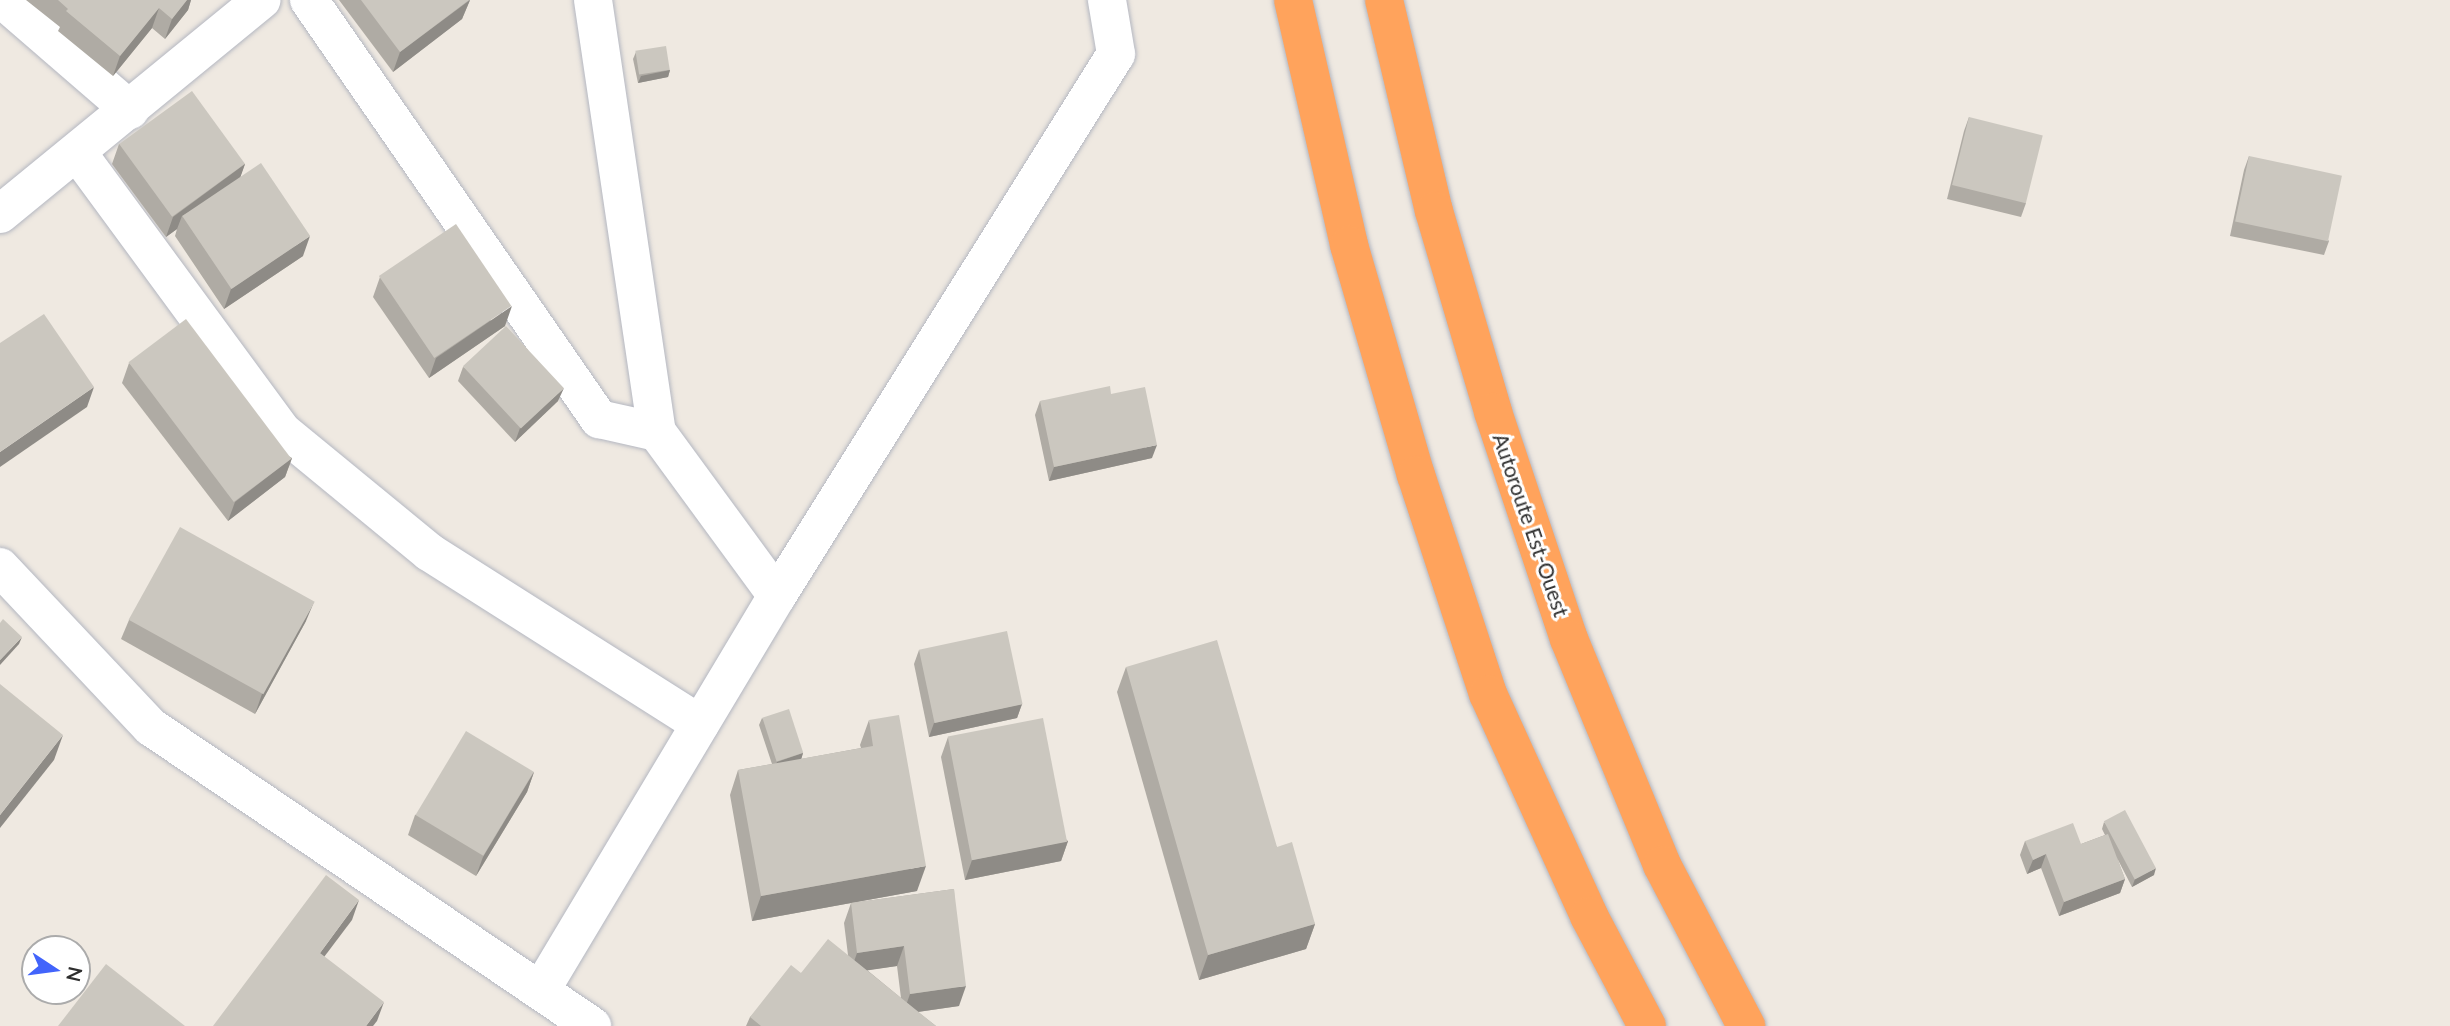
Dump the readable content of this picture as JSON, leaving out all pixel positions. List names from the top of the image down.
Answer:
{
  "streets": {
    "highway": ["Autoroute Est-Ouest"]
  },
  "north": "right"
}
